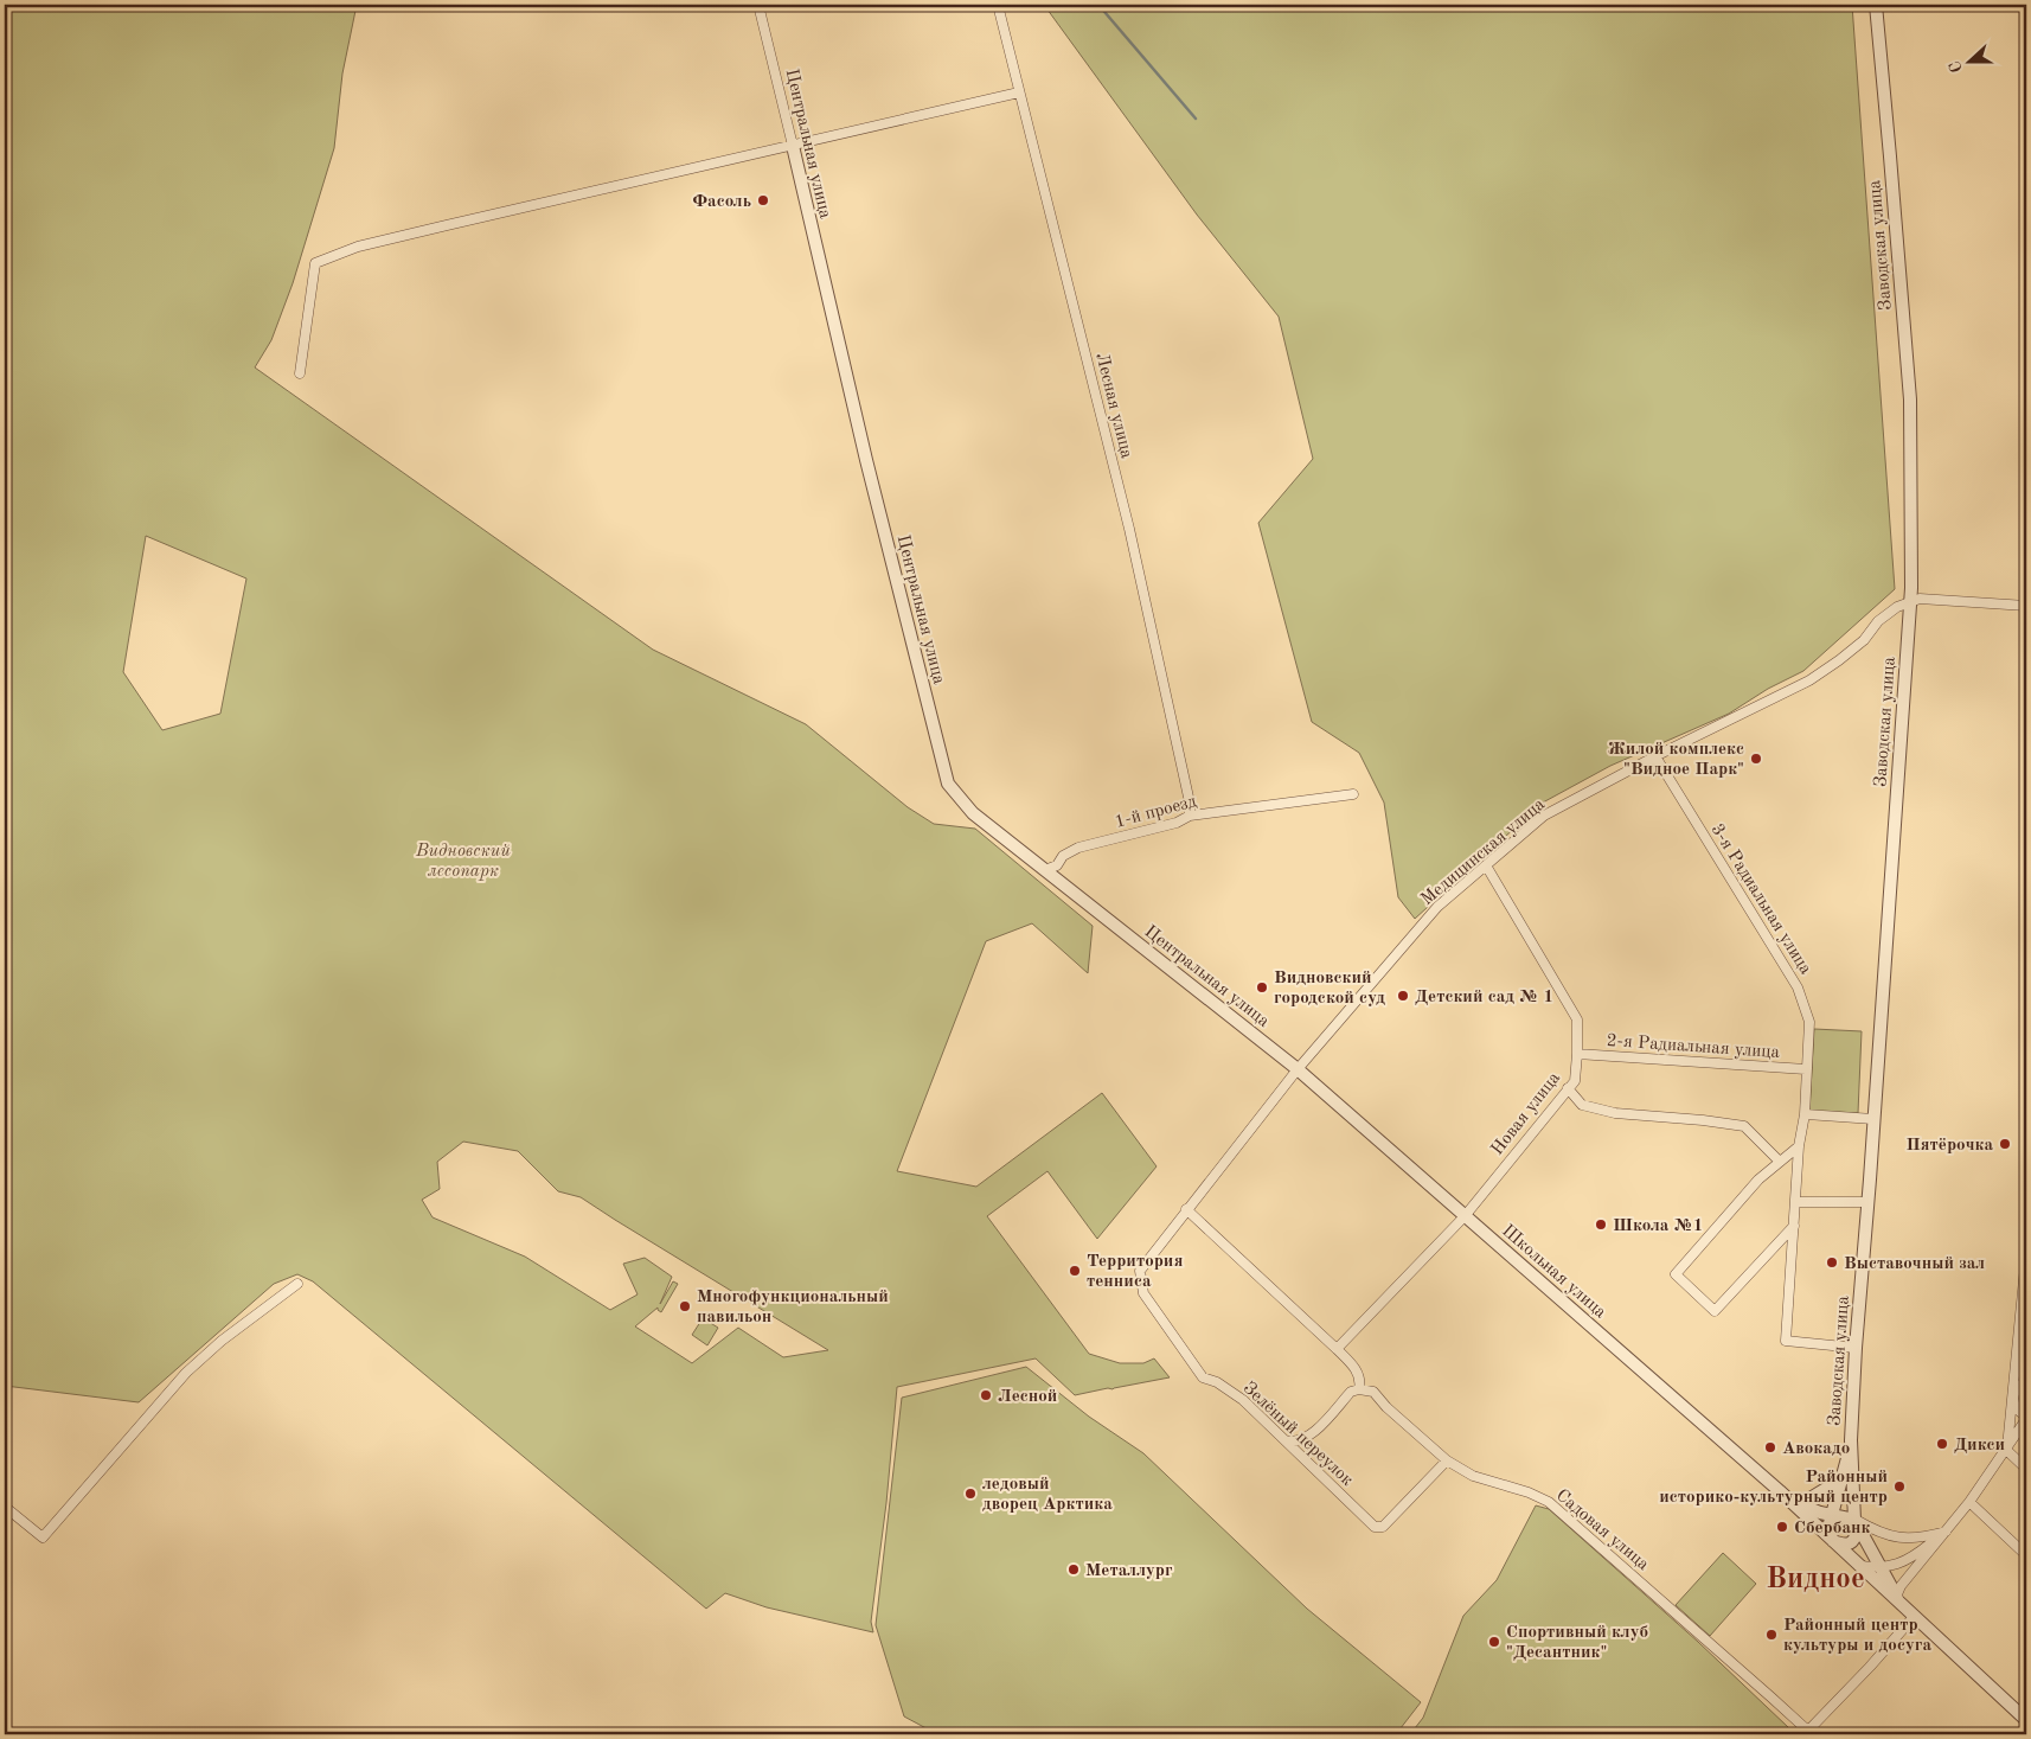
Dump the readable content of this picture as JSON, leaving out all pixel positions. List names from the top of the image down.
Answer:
{
  "streets": {
    "street": [
      "Центральная улица",
      "Заводская улица",
      "Лесная улица",
      "1-й проезд",
      "Медицинская улица",
      "3-я Радиальная улица",
      "2-я Радиальная улица",
      "Новая улица",
      "Школьная улица",
      "Зелёный переулок",
      "Садовая улица"
    ]
  },
  "crossings": [
    ["Центральная улица", "1-й проезд"],
    ["Центральная улица", "Медицинская улица"],
    ["Центральная улица", "Школьная улица"],
    ["Заводская улица", "Медицинская улица"],
    ["Заводская улица", "3-я Радиальная улица"],
    ["Лесная улица", "1-й проезд"],
    ["Медицинская улица", "3-я Радиальная улица"],
    ["Медицинская улица", "Новая улица"],
    ["Медицинская улица", "Школьная улица"],
    ["Медицинская улица", "Зелёный переулок"],
    ["3-я Радиальная улица", "2-я Радиальная улица"],
    ["2-я Радиальная улица", "Новая улица"],
    ["Новая улица", "Школьная улица"],
    ["Зелёный переулок", "Садовая улица"]
  ],
  "districts": ["Видное"],
  "parks": ["Видновский лесопарк"],
  "places": [
    "Фасоль",
    "Жилой комплекс \"Видное Парк\"",
    "Видновский городской суд",
    "Детский сад № 1",
    "Пятёрочка",
    "Школа №1",
    "Выставочный зал",
    "Территория тенниса",
    "Многофункциональный павильон",
    "Лесной",
    "Дикси",
    "Авокадо",
    "Районный историко-культурный центр",
    "ледовый дворец Арктика",
    "Сбербанк",
    "Металлург",
    "Районный центр культуры и досуга",
    "Спортивный клуб \"Десантник\""
  ],
  "north": "left"
}
